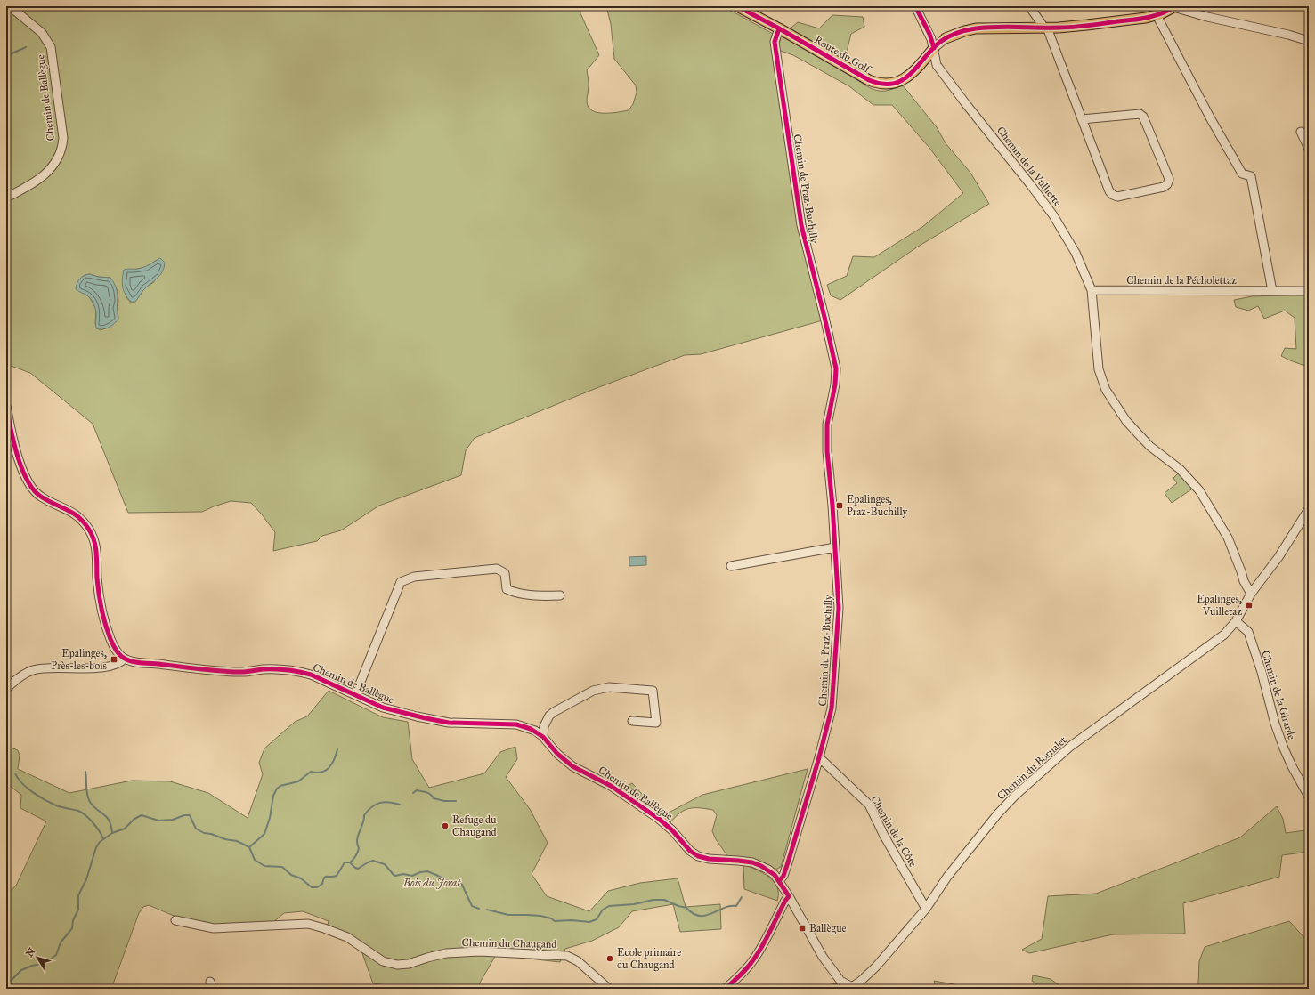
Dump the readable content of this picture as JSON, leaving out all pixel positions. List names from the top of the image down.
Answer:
{
  "streets": {
    "main road": ["Route du Golf"],
    "street": [
      "Chemin de Ballègue",
      "Chemin de la Vulliette",
      "Chemin de Praz-Buchilly",
      "Chemin de la Pécholettaz",
      "Chemin du Praz-Buchilly",
      "Chemin de la Girarde",
      "Chemin du Bornalet",
      "Chemin de la Côte",
      "Chemin du Chaugand"
    ]
  },
  "crossings": [
    ["Route du Golf", "Chemin de la Vulliette"],
    ["Route du Golf", "Chemin de Praz-Buchilly"],
    ["Chemin de Ballègue", "Chemin du Praz-Buchilly"],
    ["Chemin de Ballègue", "Chemin du Bornalet"],
    ["Chemin de la Vulliette", "Chemin de la Pécholettaz"],
    ["Chemin de la Vulliette", "Chemin du Bornalet"],
    ["Chemin de Praz-Buchilly", "Chemin du Praz-Buchilly"],
    ["Chemin du Praz-Buchilly", "Chemin de la Côte"],
    ["Chemin de la Girarde", "Chemin du Bornalet"],
    ["Chemin du Bornalet", "Chemin de la Côte"]
  ],
  "parks": ["Bois du Jorat"],
  "places": {
    "transit": [
      "Epalinges, Praz-Buchilly",
      "Epalinges, Vuilletaz",
      "Epalinges, Près-les-bois",
      "Ballègue"
    ],
    "other": ["Refuge du Chaugand", "Ecole primaire du Chaugand"]
  },
  "north": "top left"
}
